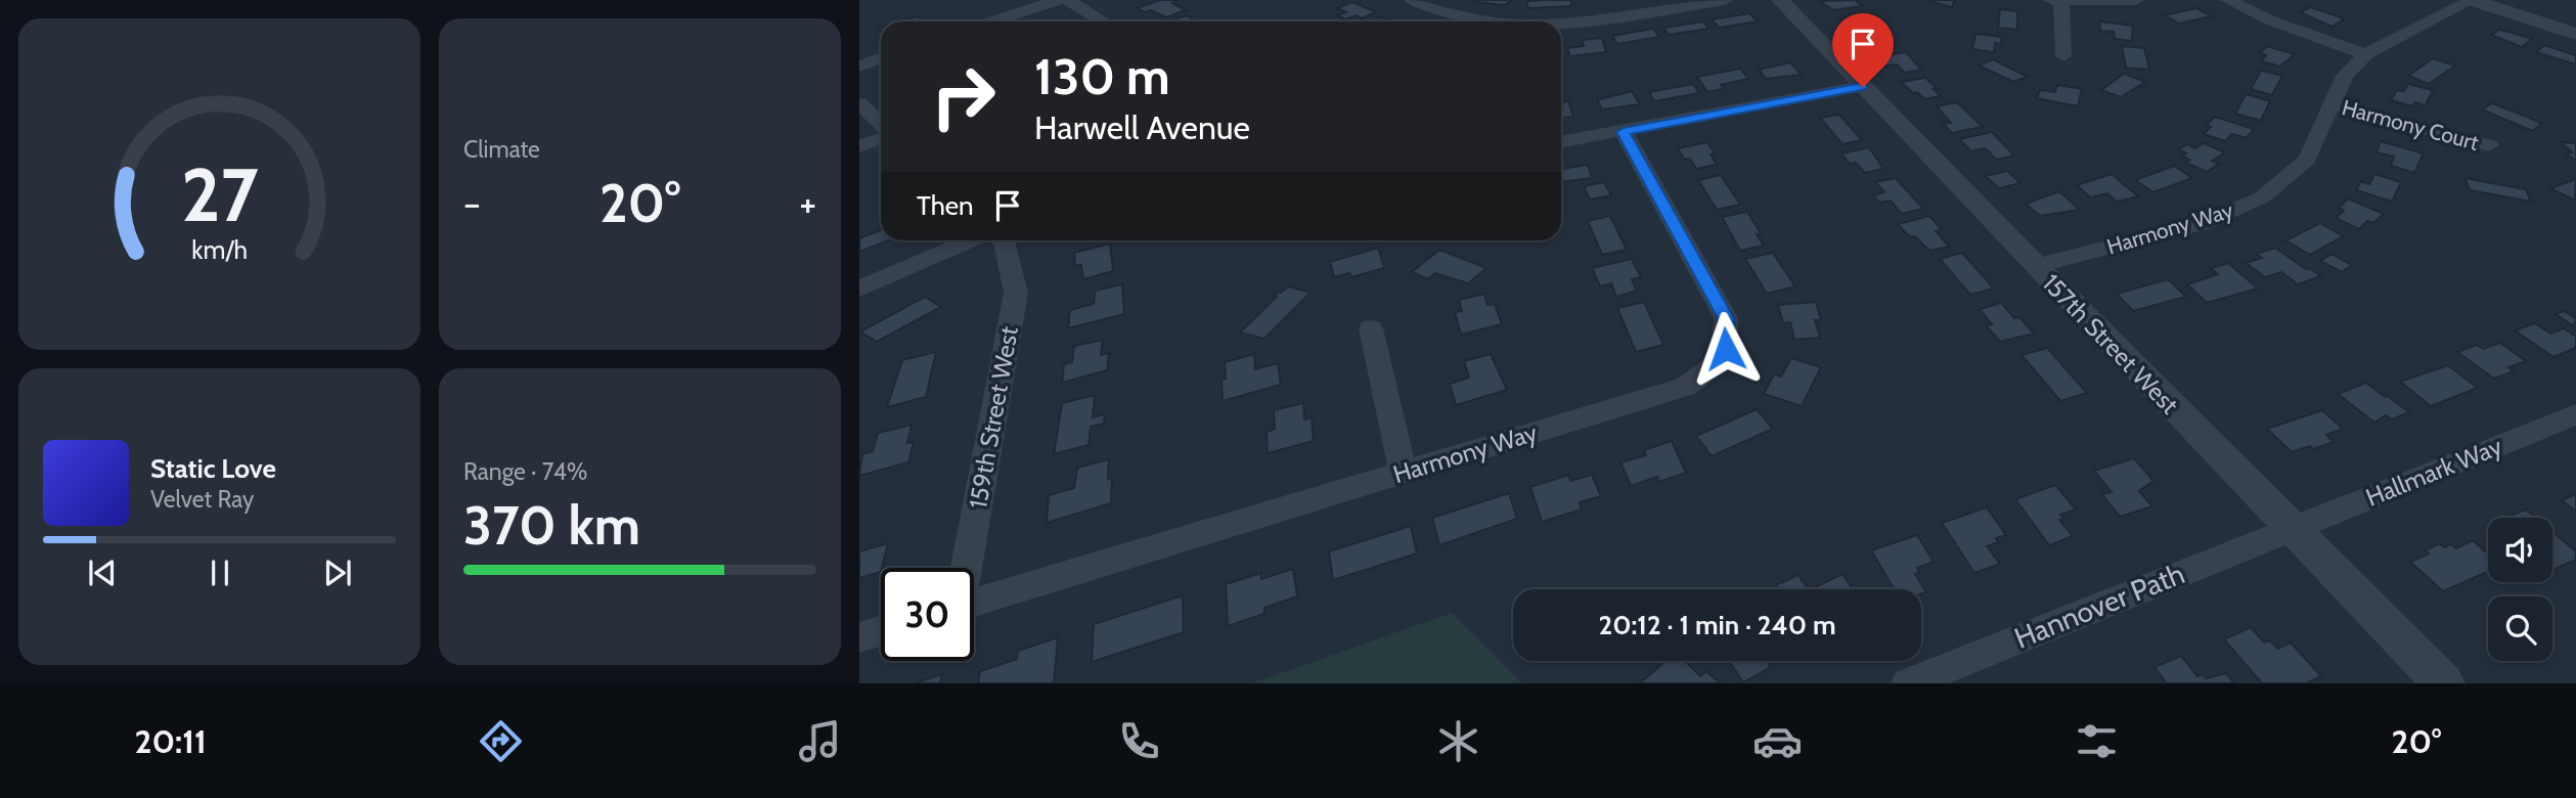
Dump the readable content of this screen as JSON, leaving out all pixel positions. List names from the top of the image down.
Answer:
{
  "streets": {
    "street": [
      "Harmony Court",
      "Harmony Way",
      "157th Street West",
      "159th Street West",
      "Hallmark Way",
      "Hannover Path"
    ]
  },
  "crossings": [
    ["Harmony Court", "Harmony Way"],
    ["Harmony Way", "157th Street West"],
    ["157th Street West", "Hallmark Way"],
    ["157th Street West", "Hannover Path"],
    ["Hallmark Way", "Hannover Path"]
  ],
  "page": {
    "tile": [
      "Climate",
      ["Range · 74%", "370 km"]
    ],
    "turn": ["130 m", "Harwell Avenue"],
    "then": "Then",
    "heat": ["−", "20°", "+"],
    "song": ["Static Love", "Velvet Ray"],
    "limit": "30",
    "trip": "20:12 · 1 min · 240 m",
    "tabs": ["20:11", "20°"],
    "gauge": ["27", "km/h"]
  }
}
